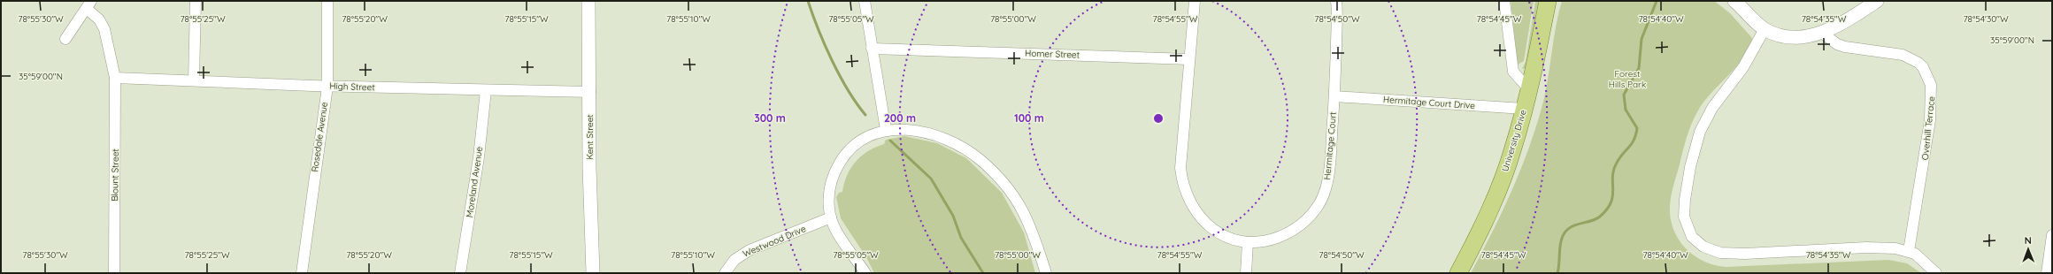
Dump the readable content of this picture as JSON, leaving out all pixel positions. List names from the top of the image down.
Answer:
{
  "streets": {
    "main road": ["University Drive"],
    "street": [
      "Homer Street",
      "High Street",
      "Hermitage Court Drive",
      "Overhill Terrace",
      "Rosedale Avenue",
      "Kent Street",
      "Hermitage Court",
      "Blount Street",
      "Moreland Avenue",
      "Westwood Drive"
    ]
  },
  "crossings": [
    ["Homer Street", "Hermitage Court"],
    ["High Street", "Rosedale Avenue"],
    ["High Street", "Kent Street"],
    ["High Street", "Blount Street"],
    ["High Street", "Moreland Avenue"],
    ["Hermitage Court Drive", "University Drive"],
    ["Hermitage Court Drive", "Hermitage Court"]
  ],
  "parks": ["Forest Hills Park"],
  "north": "top",
  "coordinates": [
    "78°55'30\"W",
    "78°55'25\"W",
    "78°55'20\"W",
    "78°55'15\"W",
    "78°55'10\"W",
    "78°55'05\"W",
    "78°55'00\"W",
    "78°54'55\"W",
    "78°54'50\"W",
    "78°54'45\"W",
    "78°54'40\"W",
    "78°54'35\"W",
    "78°54'30\"W",
    "35°59'00\"N"
  ],
  "rings": ["200 m", "100 m", "300 m"]
}
